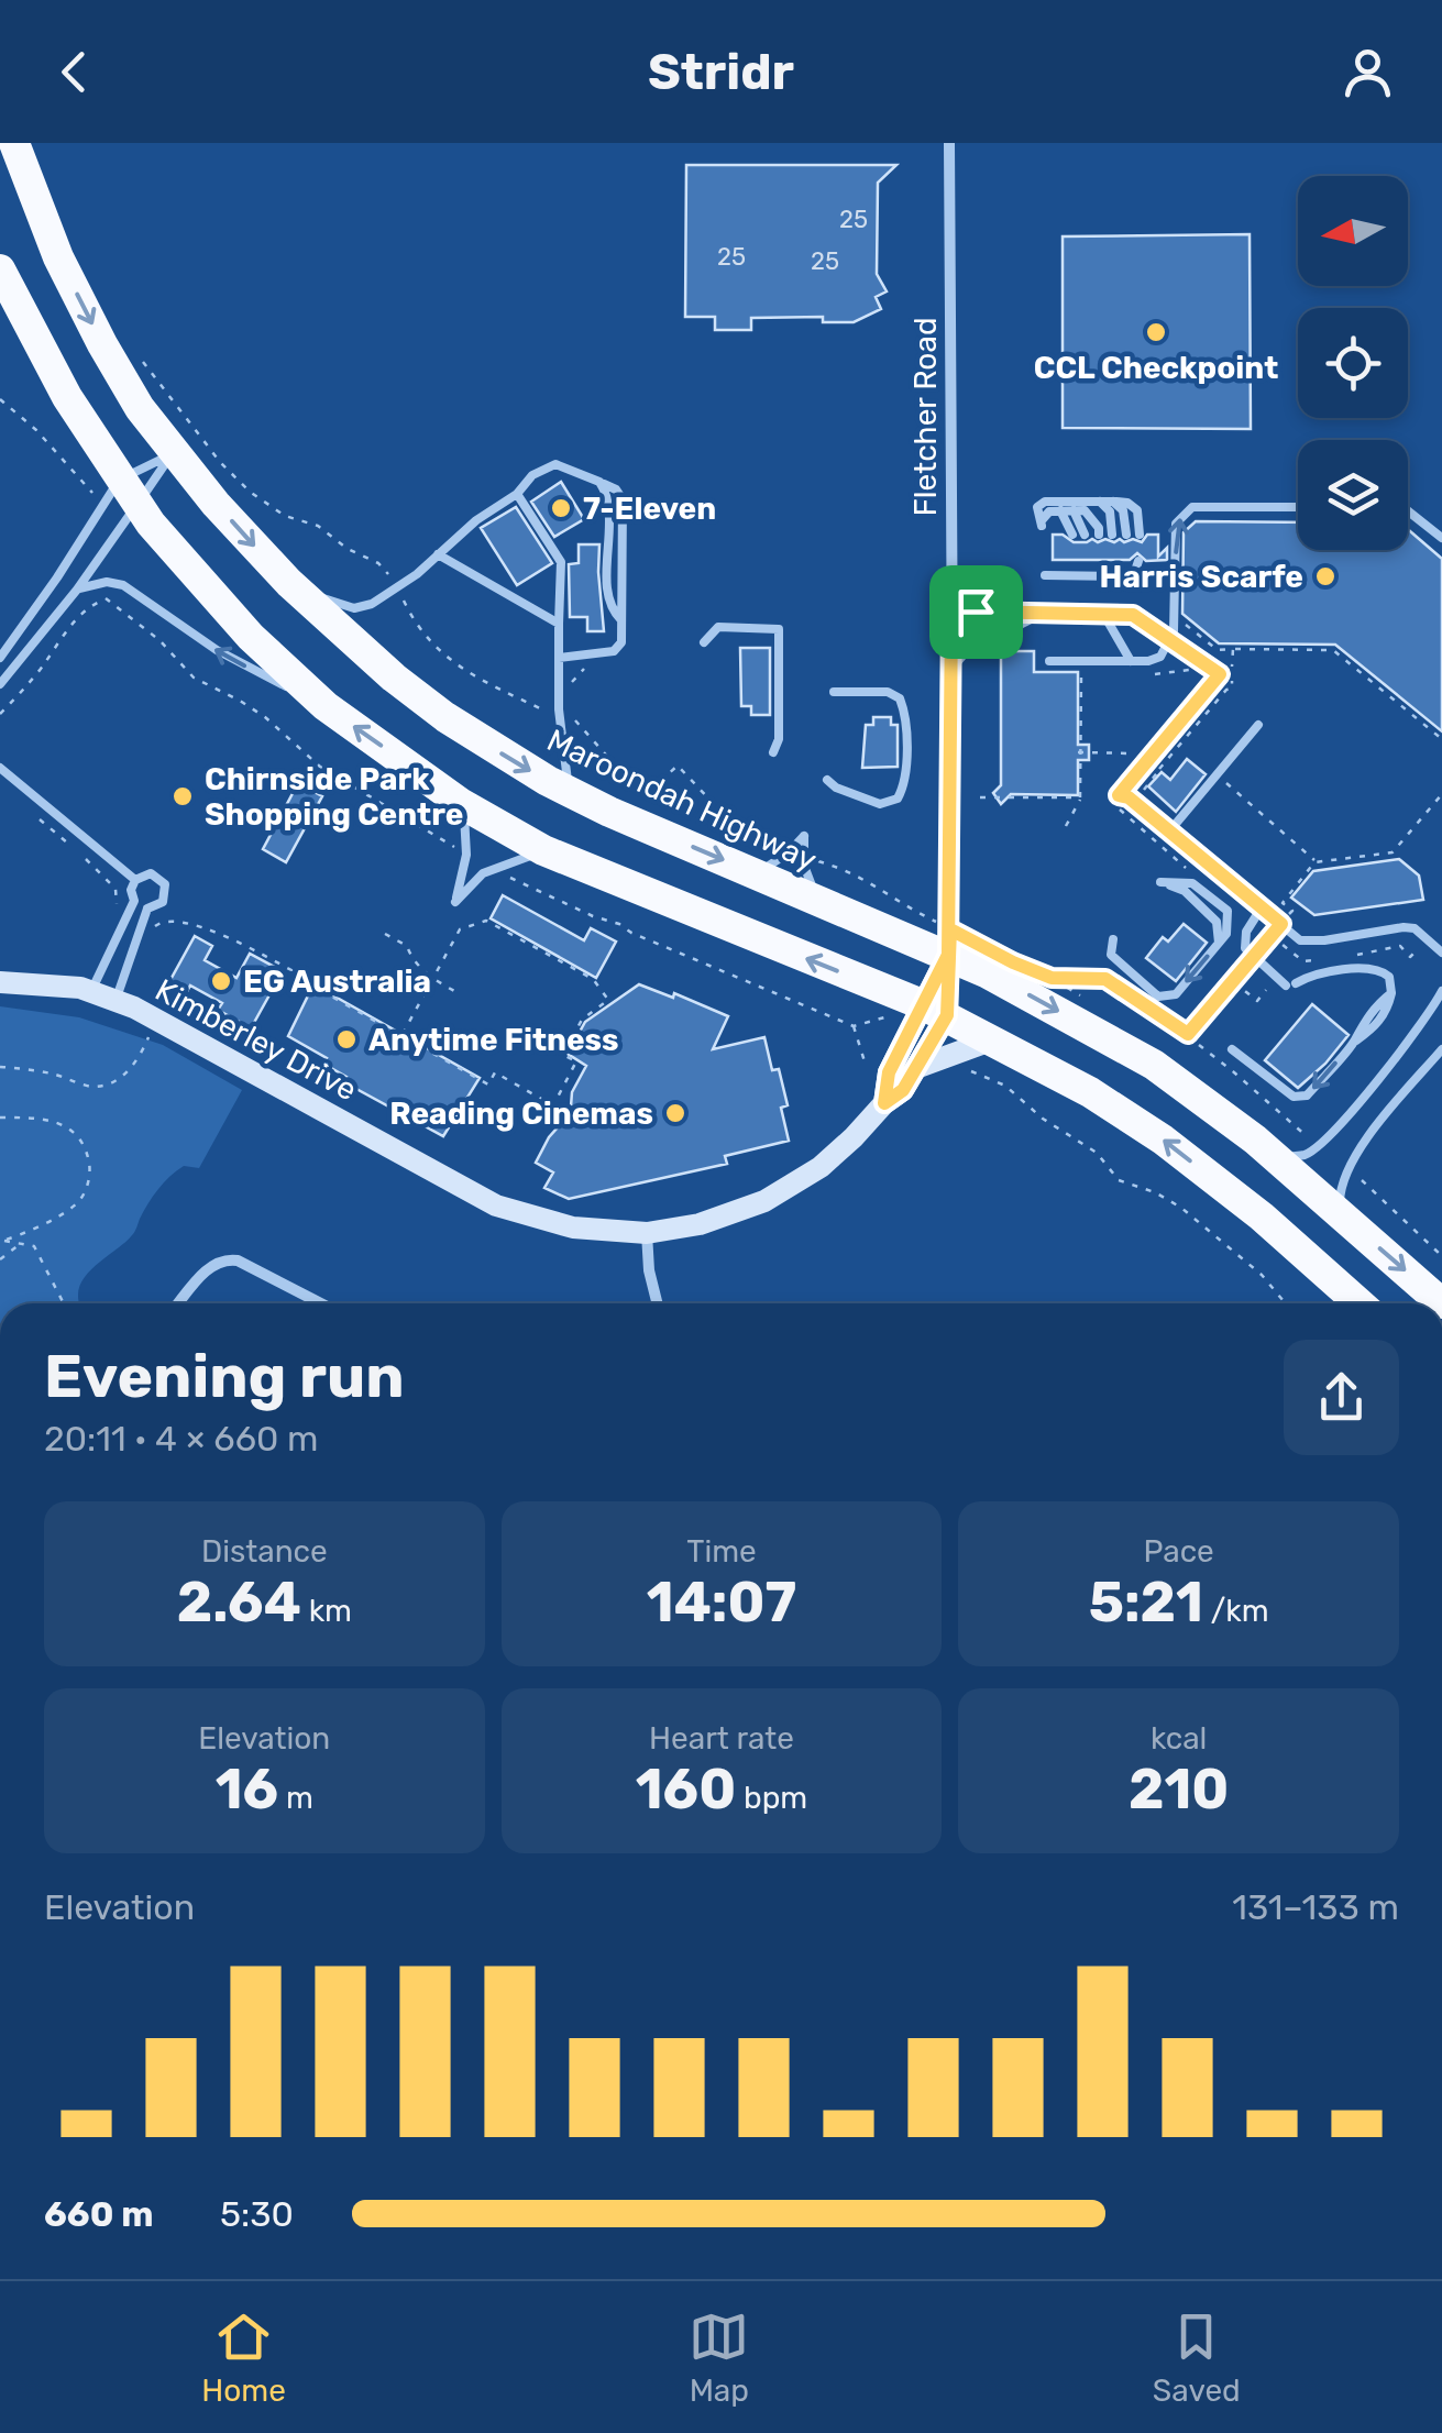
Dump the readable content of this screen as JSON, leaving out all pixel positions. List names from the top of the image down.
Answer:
{
  "streets": {
    "highway": ["Maroondah Highway"],
    "main road": ["Kimberley Drive"],
    "street": ["Fletcher Road"]
  },
  "crossings": [
    ["Fletcher Road", "Maroondah Highway"],
    ["Fletcher Road", "Kimberley Drive"],
    ["Maroondah Highway", "Kimberley Drive"]
  ],
  "places": [
    "CCL Checkpoint",
    "7-Eleven",
    "Harris Scarfe",
    "Chirnside Park Shopping Centre",
    "EG Australia",
    "Anytime Fitness",
    "Reading Cinemas"
  ],
  "house_numbers": ["25", "25", "25"],
  "north": "left",
  "page": {
    "header": "Stridr",
    "heading": ["Evening run", "20:11 · 4 × 660 m"],
    "stats": [
      ["Distance", "2.64 km"],
      ["Time", "14:07"],
      ["Pace", "5:21 /km"],
      ["Elevation", "16 m"],
      ["Heart rate", "160 bpm"],
      ["kcal", "210"]
    ],
    "chart": ["Elevation", "131–133 m"],
    "list": [
      {
        "name": "660 m",
        "note": "5:30"
      }
    ],
    "tabs": ["Home", "Map", "Saved"]
  }
}
